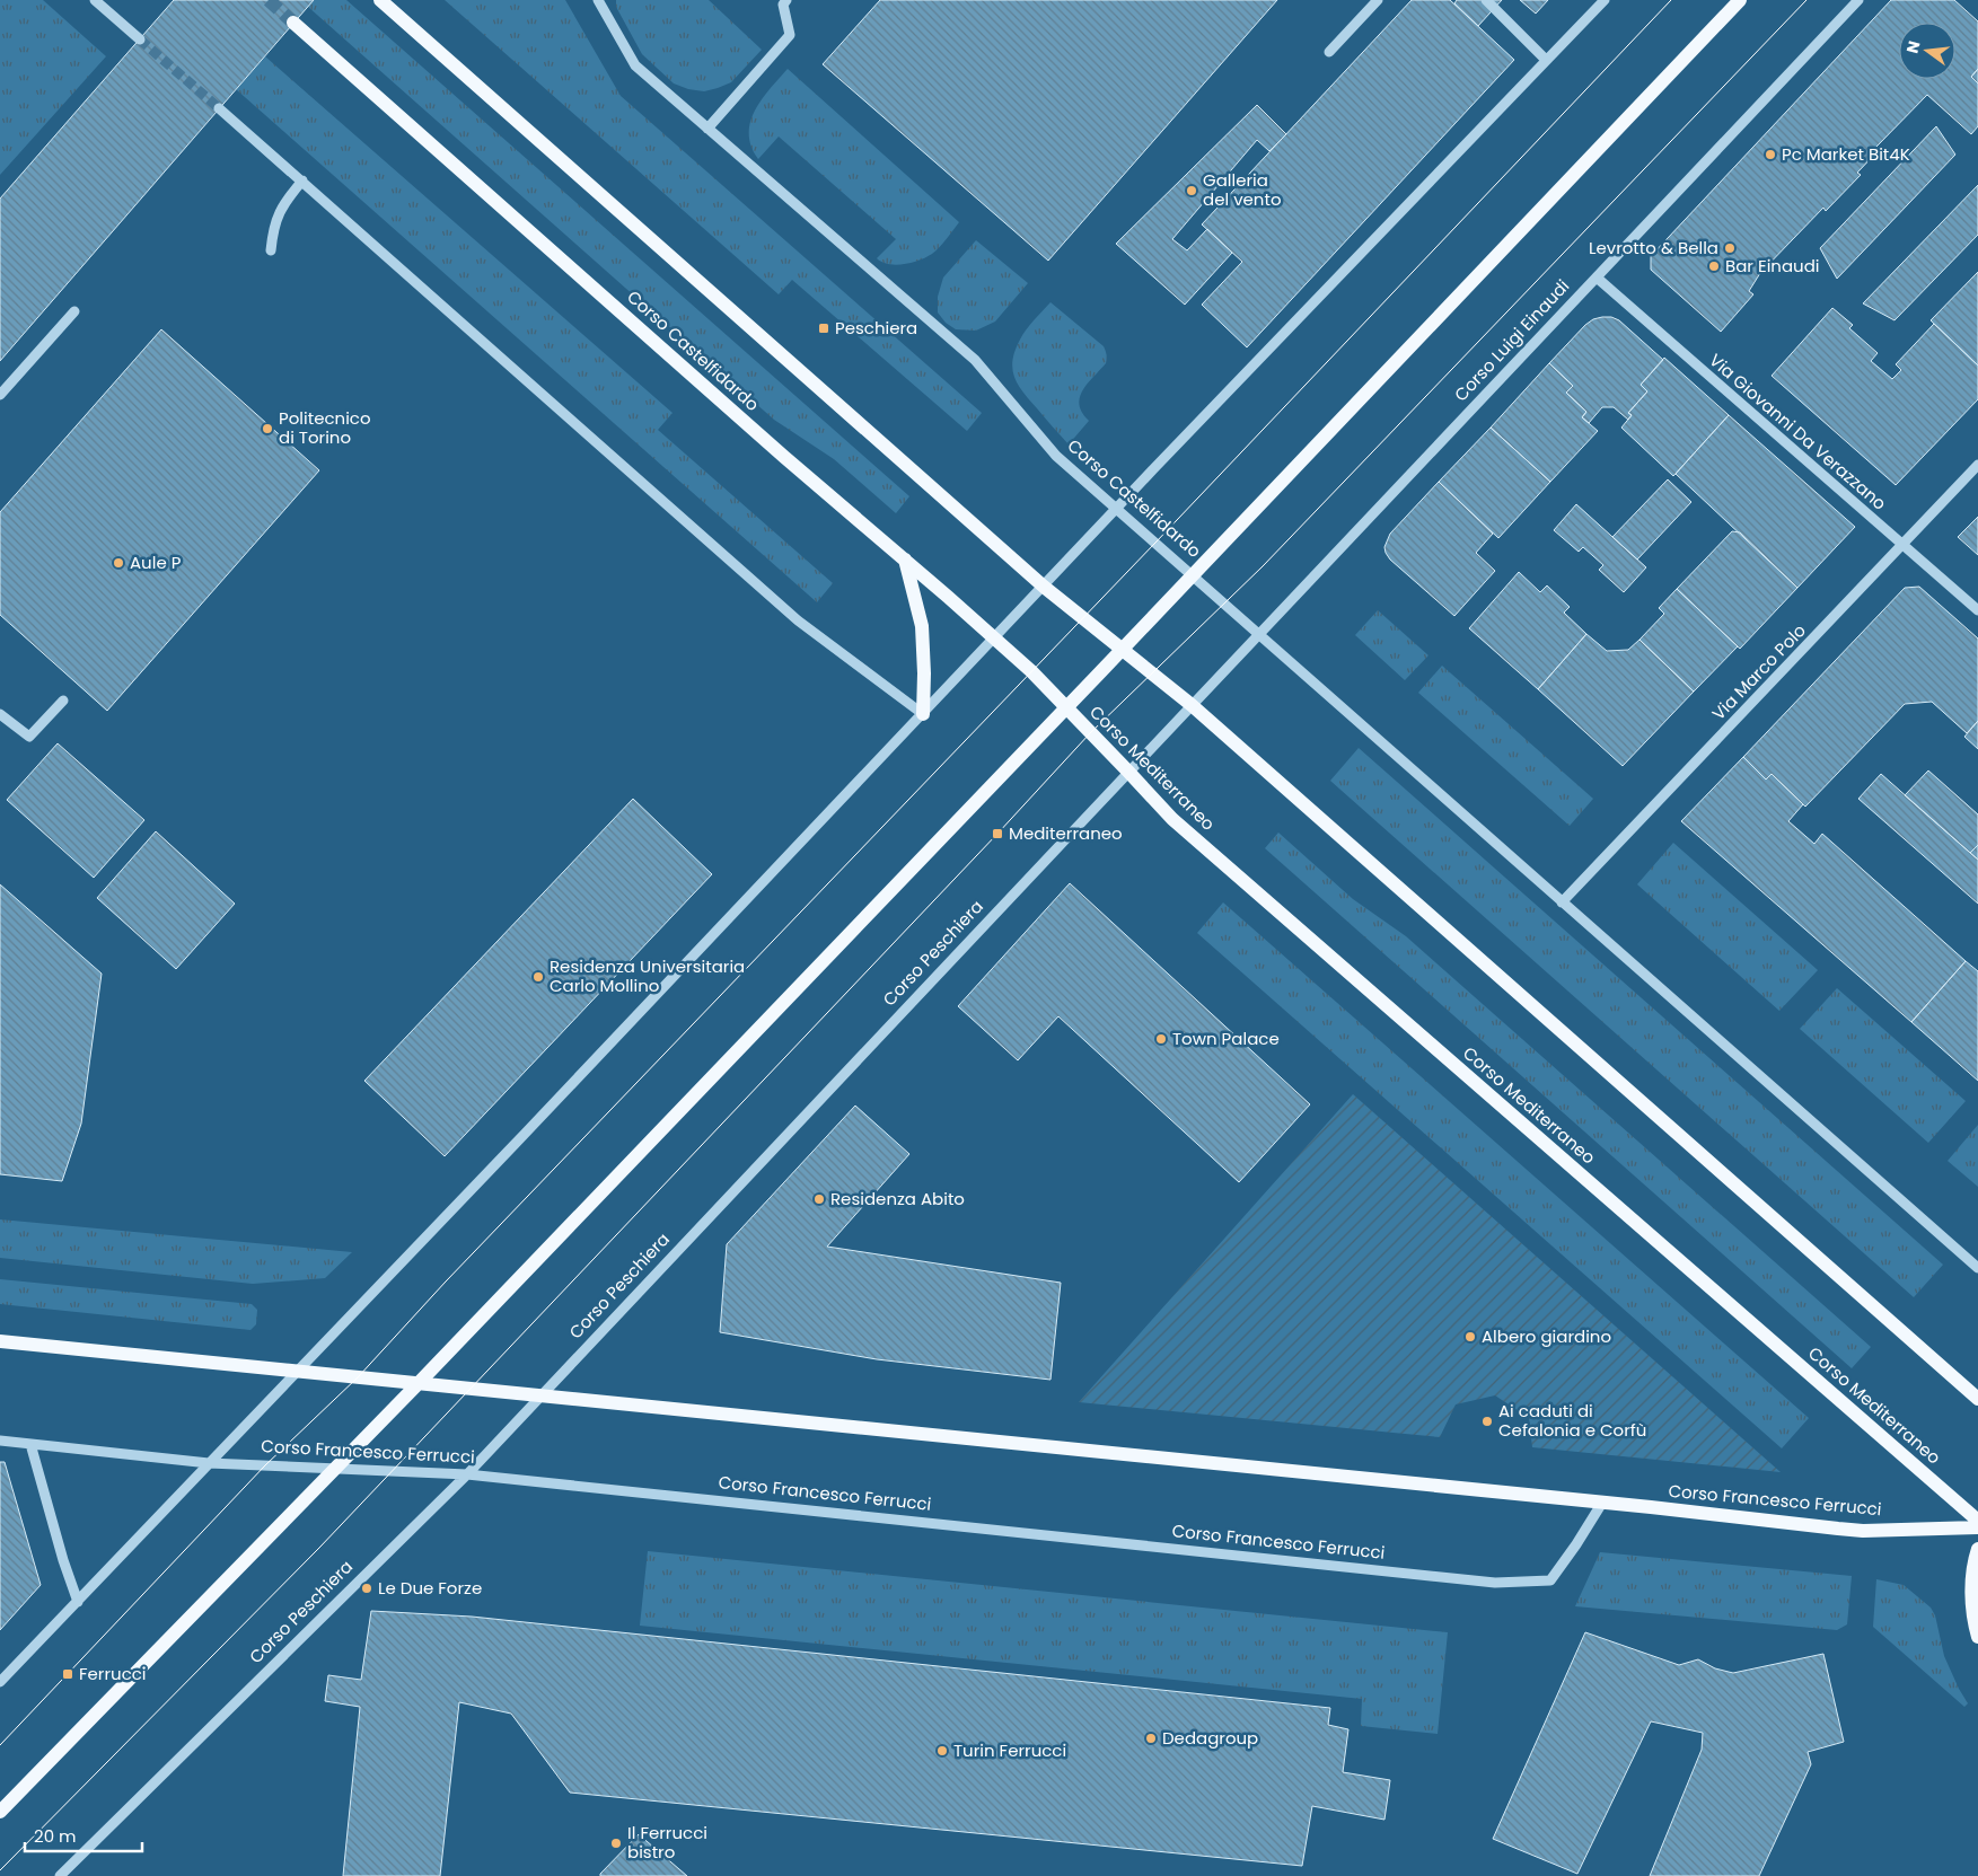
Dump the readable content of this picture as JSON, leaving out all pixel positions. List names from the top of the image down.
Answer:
{
  "streets": {
    "main road": ["Corso Castelfidardo", "Corso Mediterraneo", "Corso Francesco Ferrucci"],
    "street": [
      "Corso Luigi Einaudi",
      "Via Giovanni Da Verazzano",
      "Via Marco Polo",
      "Corso Peschiera"
    ]
  },
  "crossings": [
    ["Corso Luigi Einaudi", "Via Giovanni Da Verazzano"],
    ["Corso Luigi Einaudi", "Corso Peschiera"],
    ["Corso Castelfidardo", "Corso Mediterraneo"],
    ["Via Giovanni Da Verazzano", "Via Marco Polo"],
    ["Corso Mediterraneo", "Corso Peschiera"],
    ["Corso Peschiera", "Corso Francesco Ferrucci"]
  ],
  "places": {
    "other": [
      "Pc Market Bit4K",
      "Galleria del vento",
      "Levrotto & Bella",
      "Bar Einaudi",
      "Politecnico di Torino",
      "Aule P",
      "Residenza Universitaria Carlo Mollino",
      "Town Palace",
      "Residenza Abito",
      "Albero giardino",
      "Ai caduti di Cefalonia e Corfù",
      "Le Due Forze",
      "Dedagroup",
      "Turin Ferrucci",
      "Il Ferrucci bistro"
    ],
    "transit": ["Peschiera", "Mediterraneo", "Ferrucci"]
  },
  "scale_bar": "20 m",
  "north": "left"
}
